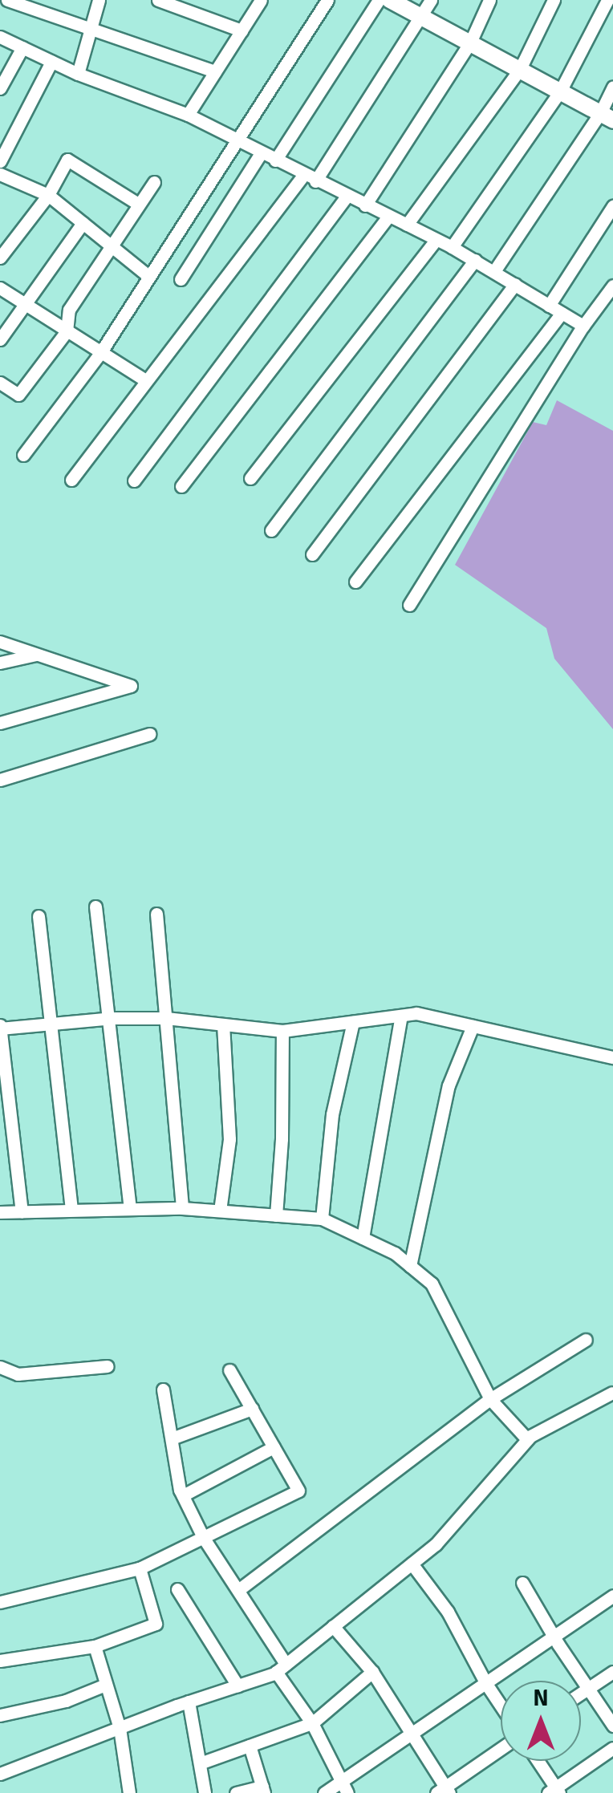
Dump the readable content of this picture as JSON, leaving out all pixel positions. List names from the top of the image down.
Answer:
{
  "north": "top"
}
